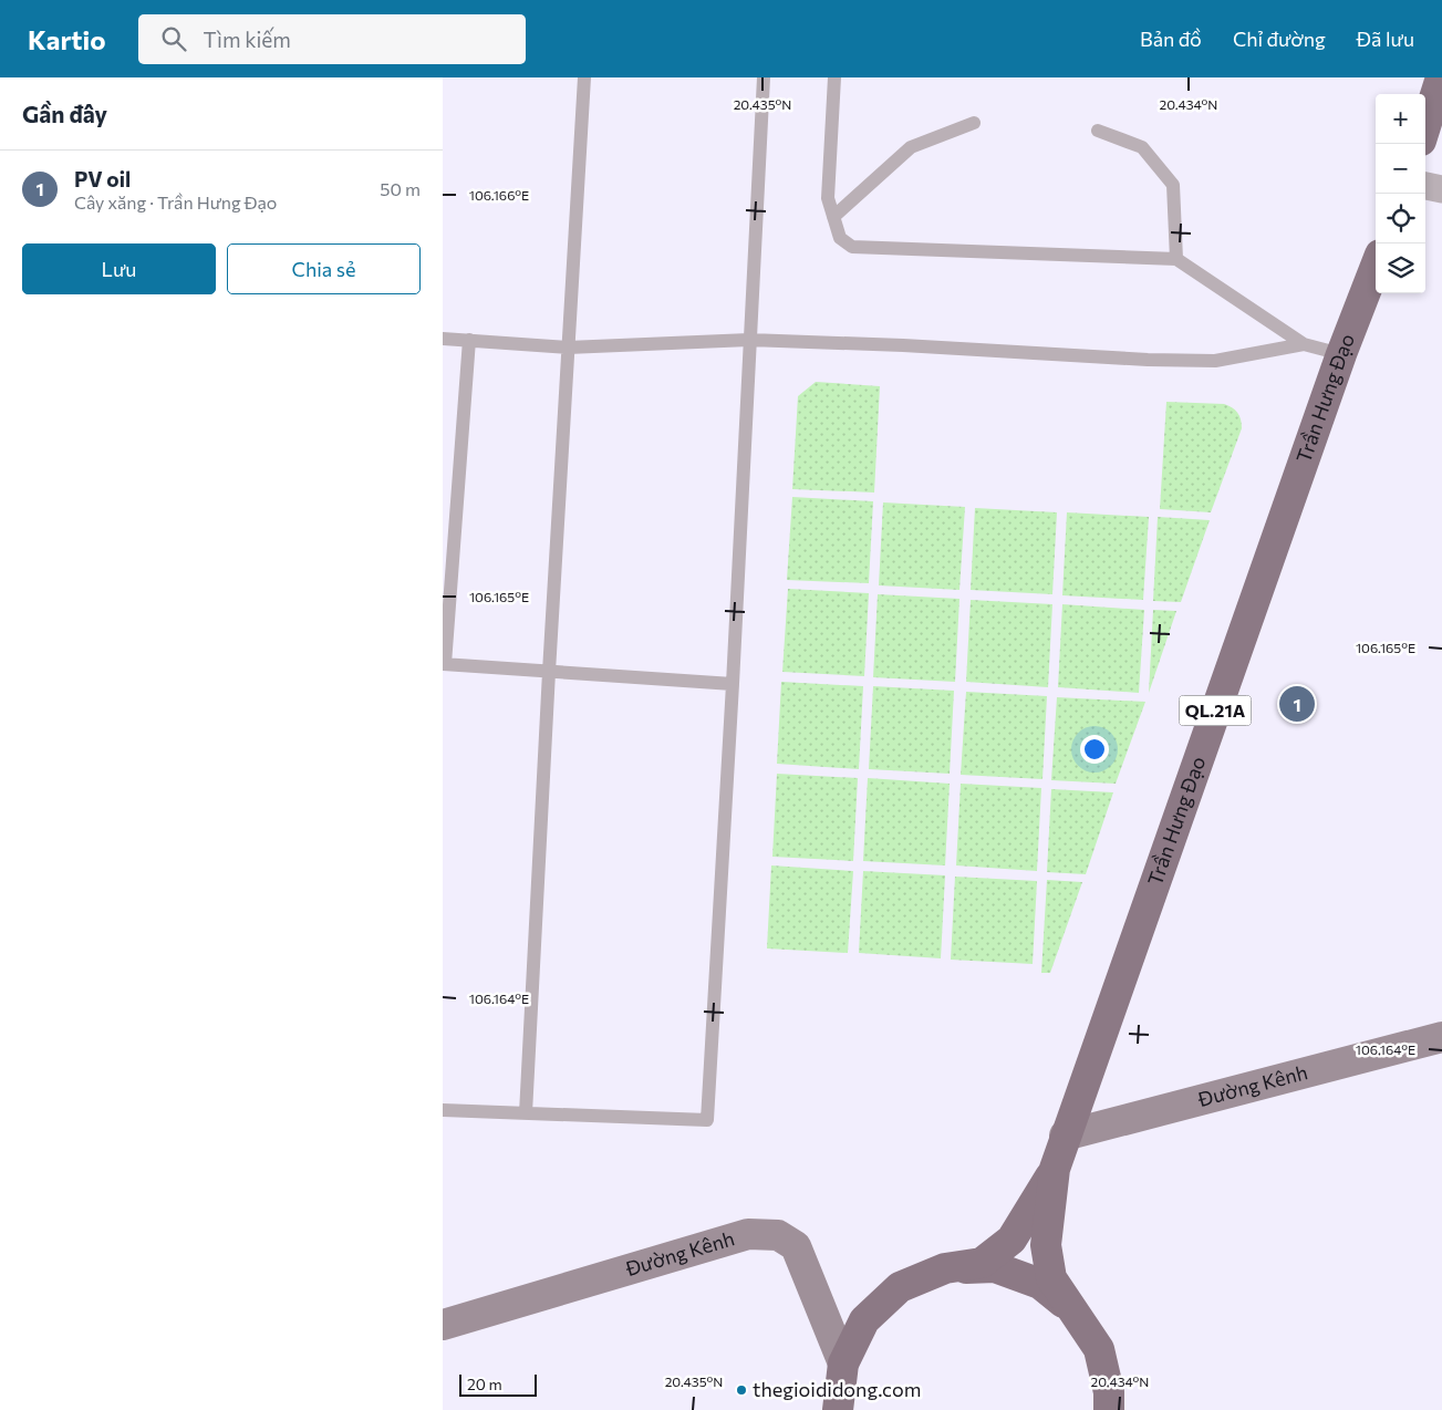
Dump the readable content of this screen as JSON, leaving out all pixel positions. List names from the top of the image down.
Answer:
{
  "streets": {
    "main road": ["Trần Hưng Đạo", "QL.21A"],
    "street": ["Đường Kênh"]
  },
  "crossings": [
    ["Trần Hưng Đạo", "Đường Kênh"]
  ],
  "places": ["thegioididong.com"],
  "scale_bar": "20 m",
  "page": {
    "header": "Kartio",
    "search": "Tìm kiếm",
    "nav": ["Bản đồ", "Chỉ đường", "Đã lưu"],
    "heading": "Gần đây",
    "map_buttons": ["+", "−"],
    "list": [
      {
        "mark": "1",
        "name": "PV oil",
        "note": "Cây xăng · Trần Hưng Đạo",
        "value": "50 m"
      }
    ],
    "buttons": ["Lưu", "Chia sẻ"],
    "pins": "1",
    "scale": "20 m"
  },
  "coordinates": [
    "20.435°N",
    "20.434°N",
    "106.166°E",
    "106.165°E",
    "106.164°E"
  ]
}
